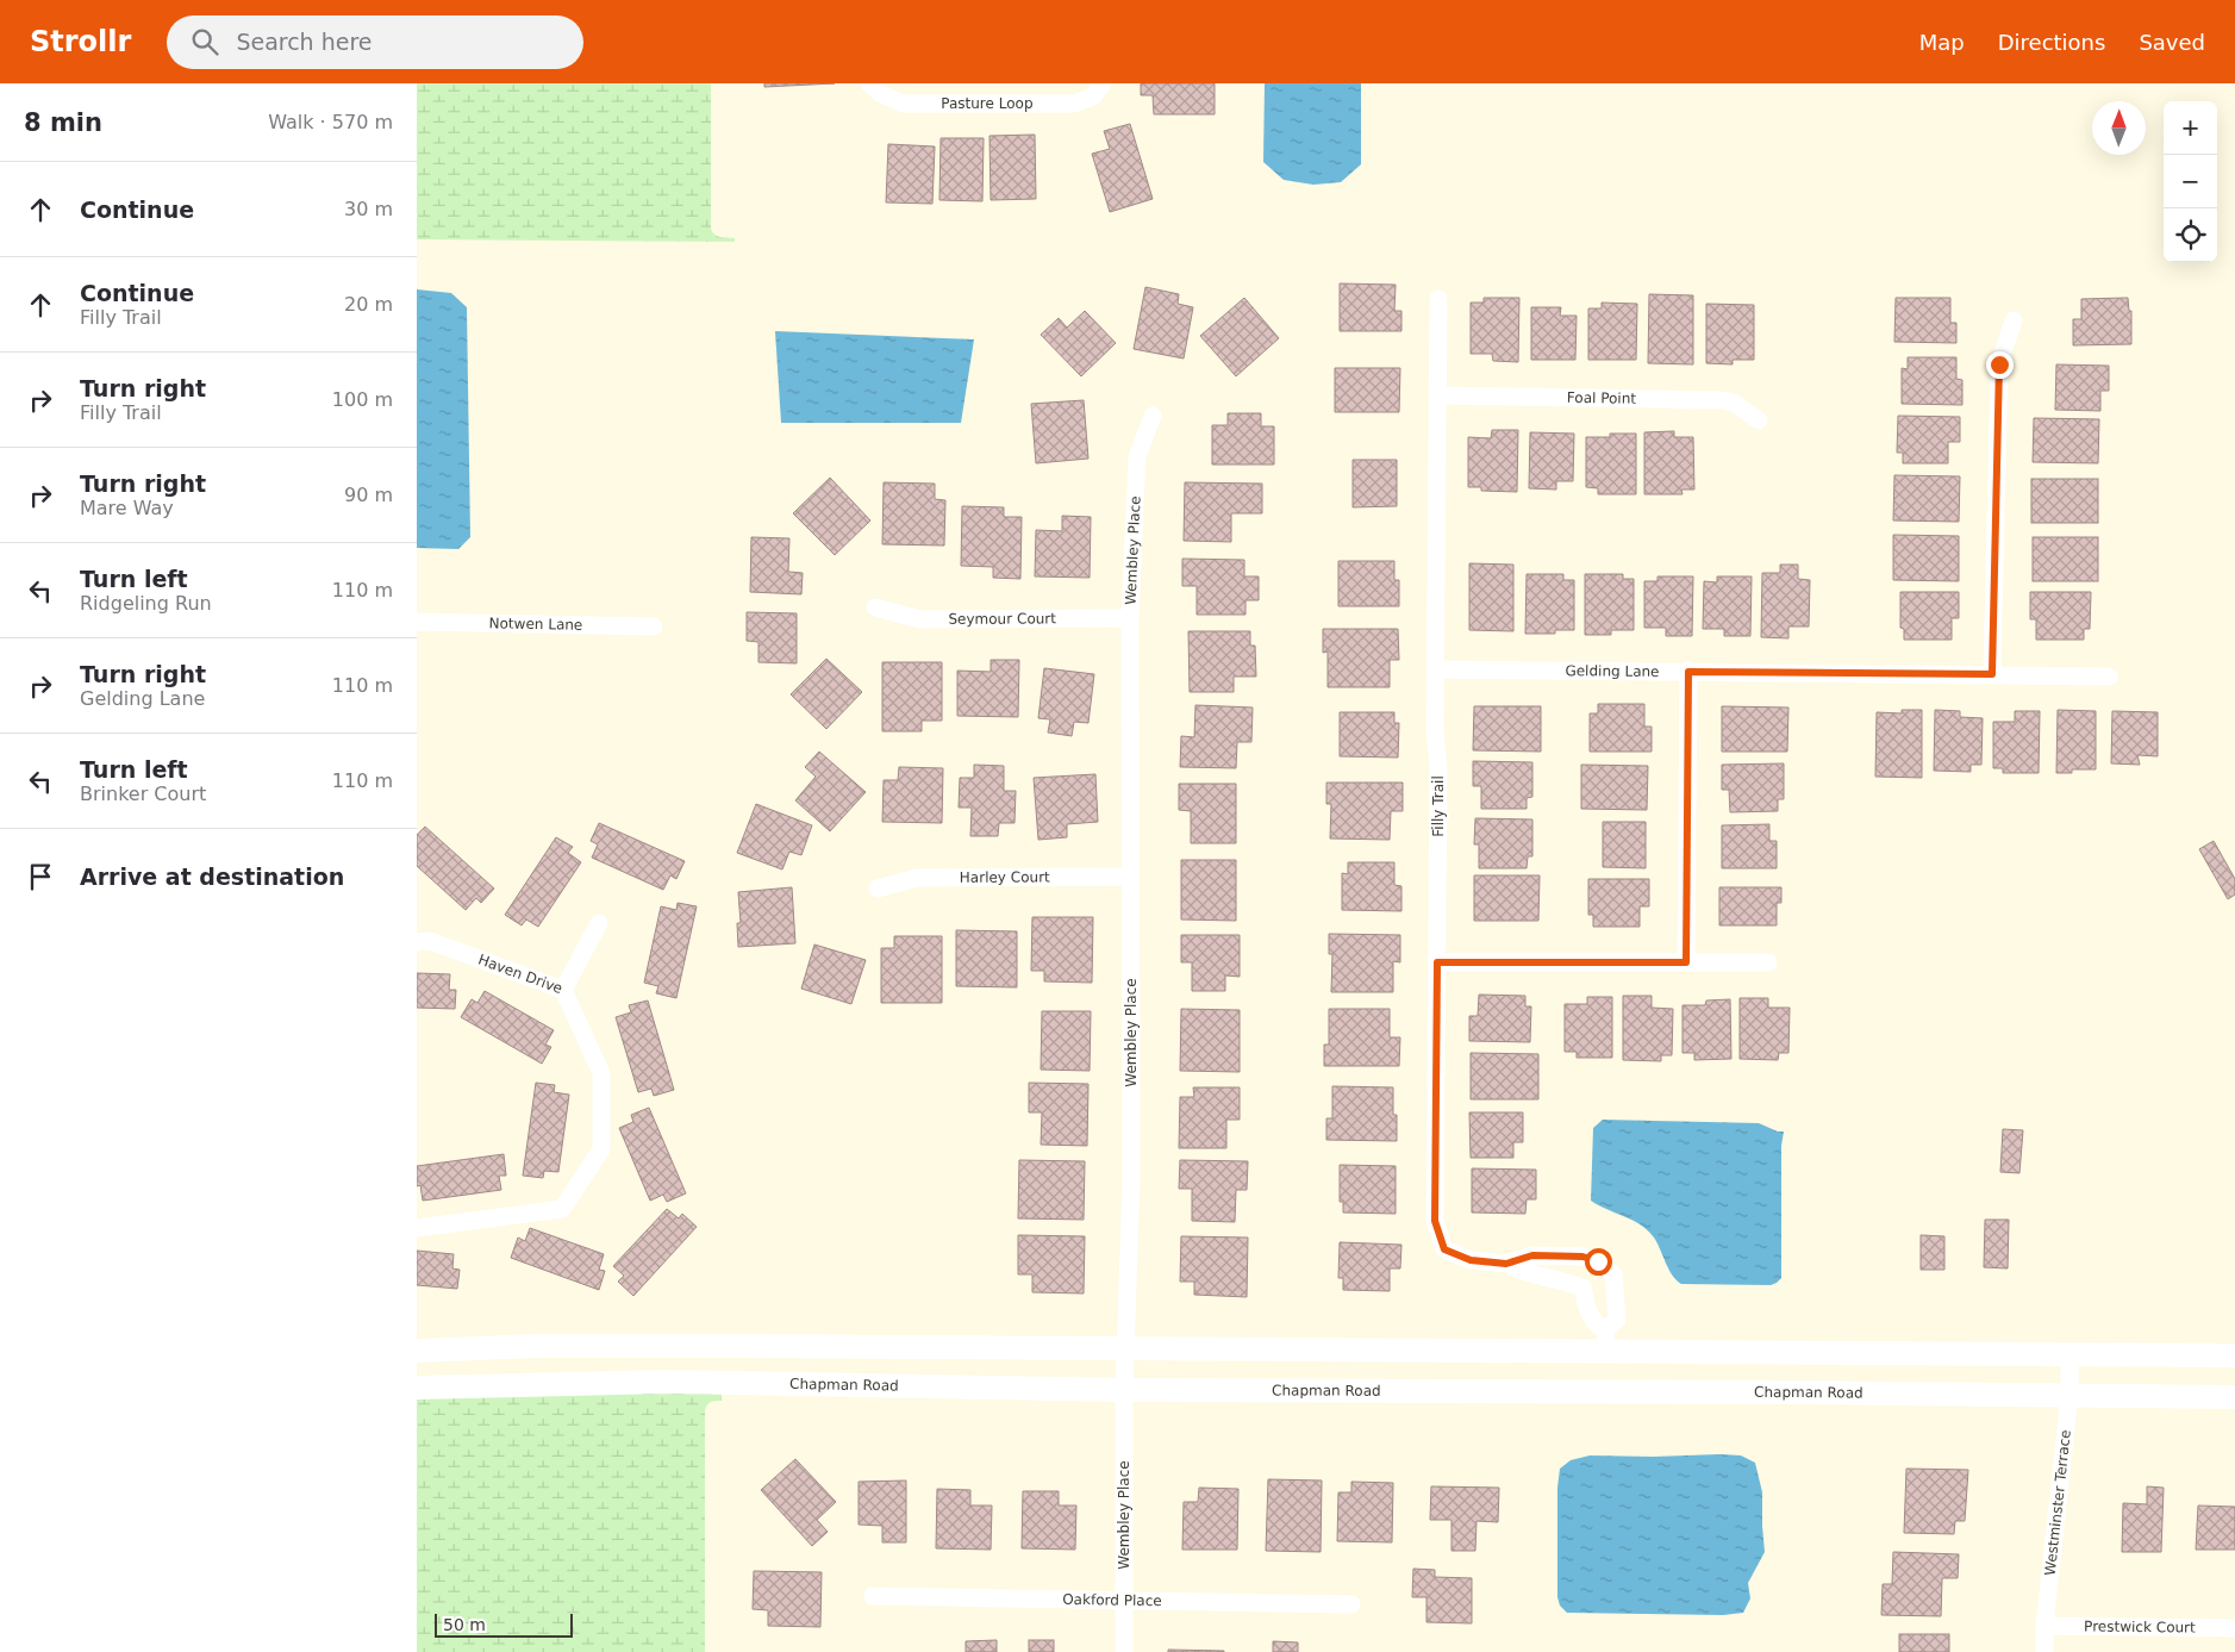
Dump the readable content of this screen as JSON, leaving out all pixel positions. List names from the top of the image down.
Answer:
{
  "streets": {
    "street": [
      "Pasture Loop",
      "Foal Point",
      "Wembley Place",
      "Seymour Court",
      "Notwen Lane",
      "Gelding Lane",
      "Filly Trail",
      "Harley Court",
      "Haven Drive",
      "Chapman Road",
      "Westminster Terrace",
      "Oakford Place",
      "Prestwick Court"
    ]
  },
  "crossings": [
    ["Foal Point", "Filly Trail"],
    ["Wembley Place", "Seymour Court"],
    ["Wembley Place", "Harley Court"],
    ["Wembley Place", "Chapman Road"],
    ["Wembley Place", "Oakford Place"],
    ["Gelding Lane", "Filly Trail"],
    ["Chapman Road", "Westminster Terrace"],
    ["Westminster Terrace", "Prestwick Court"]
  ],
  "scale_bar": "50 m",
  "north": "top",
  "page": {
    "header": "Strollr",
    "search": "Search here",
    "nav": ["Map", "Directions", "Saved"],
    "heading": ["8 min", "Walk · 570 m"],
    "map_buttons": ["+", "−"],
    "list": [
      ["Continue", "30 m"],
      ["Continue", "Filly Trail", "20 m"],
      ["Turn right", "Filly Trail", "100 m"],
      ["Turn right", "Mare Way", "90 m"],
      ["Turn left", "Ridgeling Run", "110 m"],
      ["Turn right", "Gelding Lane", "110 m"],
      ["Turn left", "Brinker Court", "110 m"],
      "Arrive at destination"
    ],
    "scale": "50 m"
  }
}
